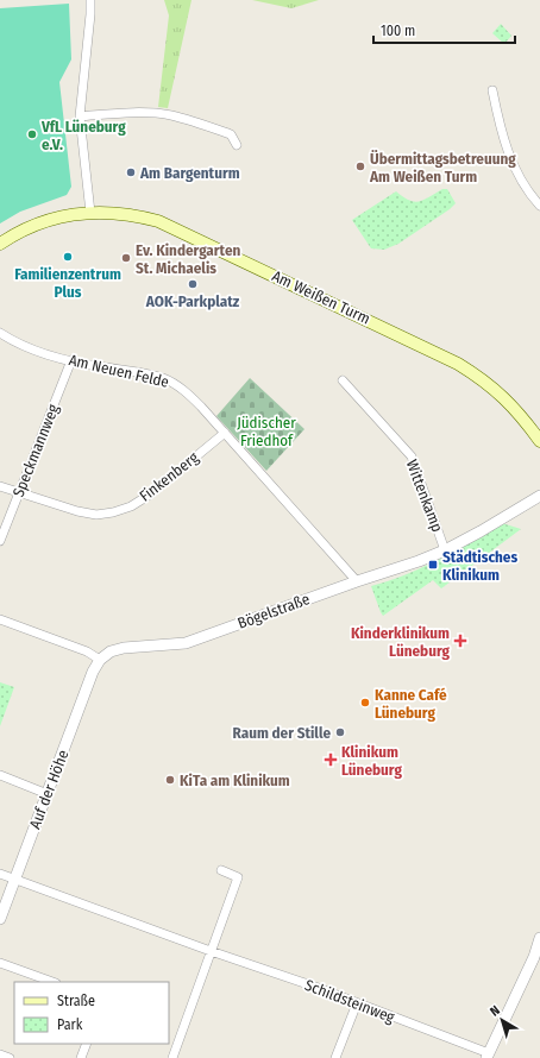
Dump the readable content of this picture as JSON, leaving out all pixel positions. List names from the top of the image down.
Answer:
{
  "streets": {
    "main road": ["Am Weißen Turm"],
    "street": [
      "Am Neuen Felde",
      "Speckmannweg",
      "Finkenberg",
      "Wittenkamp",
      "Bögelstraße",
      "Auf der Höhe",
      "Schildsteinweg"
    ]
  },
  "crossings": [
    ["Am Neuen Felde", "Speckmannweg"],
    ["Am Neuen Felde", "Finkenberg"],
    ["Am Neuen Felde", "Bögelstraße"],
    ["Speckmannweg", "Finkenberg"],
    ["Wittenkamp", "Bögelstraße"],
    ["Bögelstraße", "Auf der Höhe"],
    ["Auf der Höhe", "Schildsteinweg"]
  ],
  "parks": ["Jüdischer Friedhof"],
  "places": {
    "other": [
      "VfL Lüneburg e.V.",
      "Übermittagsbetreuung Am Weißen Turm",
      "Am Bargenturm",
      "Familienzentrum Plus",
      "Ev. Kindergarten St. Michaelis",
      "AOK-Parkplatz",
      "Kanne Café Lüneburg",
      "Raum der Stille",
      "KiTa am Klinikum"
    ],
    "transit": ["Städtisches Klinikum"],
    "health": ["Kinderklinikum Lüneburg", "Klinikum Lüneburg"]
  },
  "legend": ["Straße", "Park"],
  "scale_bar": "100 m",
  "north": "top left"
}
